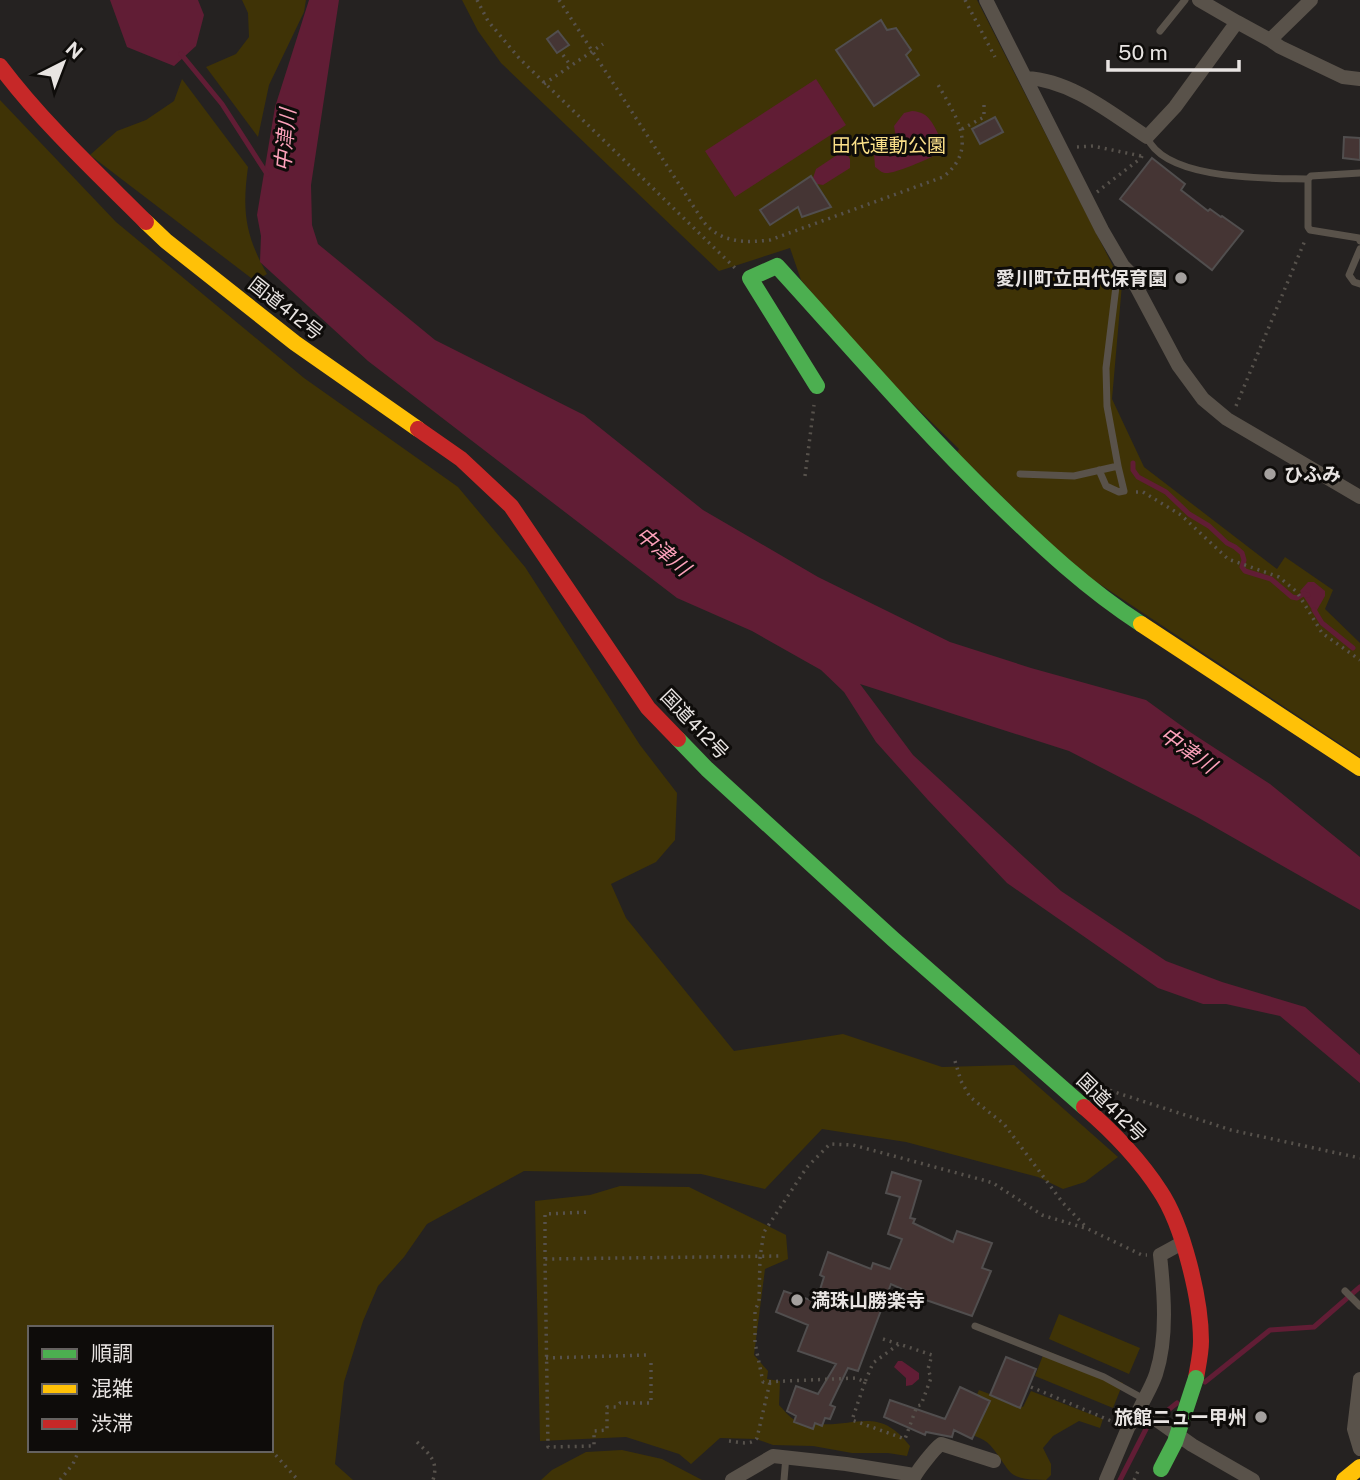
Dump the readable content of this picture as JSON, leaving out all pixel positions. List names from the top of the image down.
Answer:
{
  "streets": {
    "main road": ["国道412号"]
  },
  "water": ["中津川"],
  "parks": ["田代運動公園"],
  "places": [
    "愛川町立田代保育園",
    "ひふみ",
    "満珠山勝楽寺",
    "旅館ニュー甲州"
  ],
  "legend": ["順調", "混雑", "渋滞"],
  "scale_bar": "50 m",
  "north": "top right"
}
